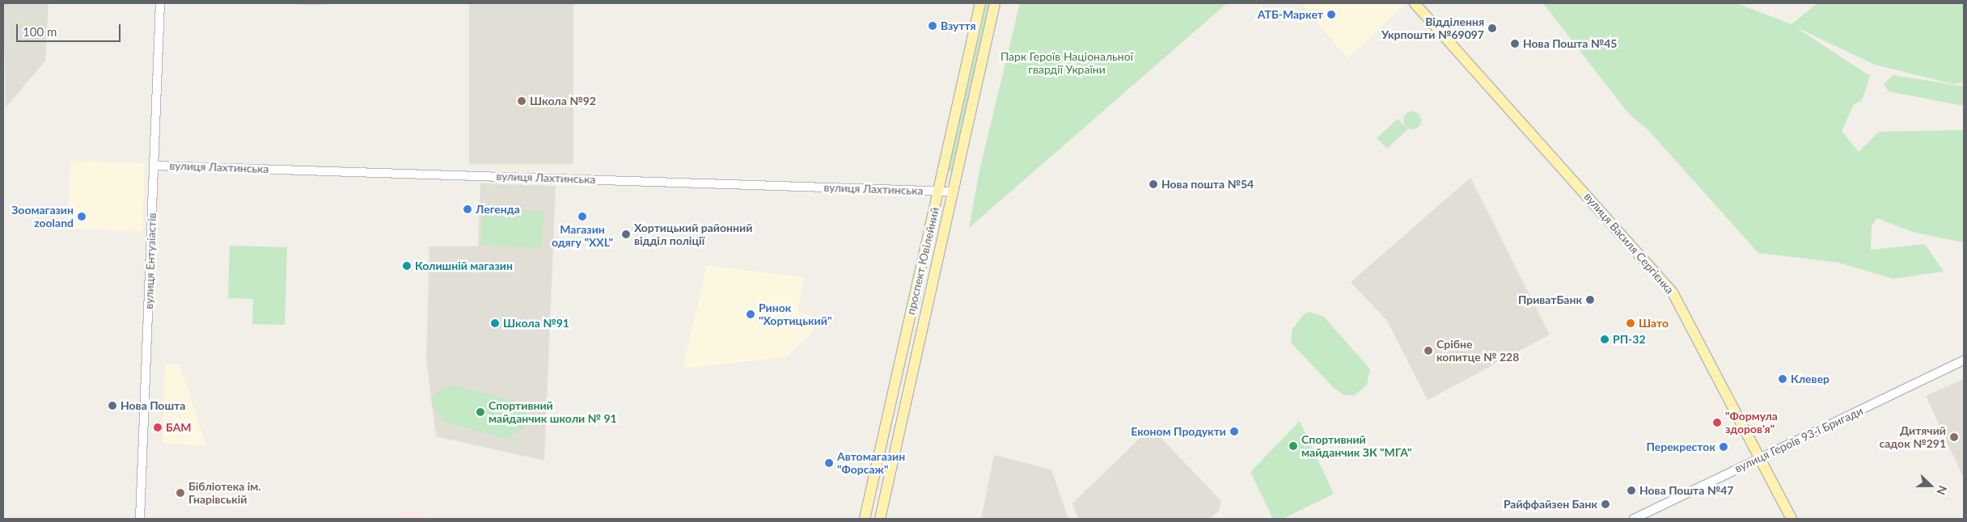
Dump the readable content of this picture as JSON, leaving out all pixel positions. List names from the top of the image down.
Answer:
{
  "streets": {
    "main road": ["вулиця Василя Сергієнка", "проспект Ювілейний"],
    "street": ["вулиця Лахтинська", "вулиця Ентузіастів", "вулиця Героїв 93-ї Бригади"]
  },
  "crossings": [
    ["вулиця Лахтинська", "вулиця Ентузіастів"],
    ["вулиця Лахтинська", "проспект Ювілейний"],
    ["вулиця Василя Сергієнка", "вулиця Героїв 93-ї Бригади"]
  ],
  "parks": ["Парк Героїв Національної гвардії України"],
  "places": [
    "АТБ-Маркет",
    "Взуття",
    "Відділення Укрпошти №69097",
    "Нова Пошта №45",
    "Школа №92",
    "Нова пошта №54",
    "Легенда",
    "Зоомагазин zooland",
    "Магазин одягу \"XXL\"",
    "Хортицький районний відділ поліції",
    "Колишній магазин",
    "ПриватБанк",
    "Ринок \"Хортицький\"",
    "Школа №91",
    "Шато",
    "РП-32",
    "Срібне копитце № 228",
    "Клевер",
    "Нова Пошта",
    "Спортивний майданчик школи № 91",
    "\"Формула здоров'я\"",
    "БАМ",
    "Економ Продукти",
    "Дитячий садок №291",
    "Спортивний майданчик ЗК \"МГА\"",
    "Перекресток",
    "Автомагазин \"Форсаж\"",
    "Нова Пошта №47",
    "Бібліотека ім. Гнарівській",
    "Райффайзен Банк"
  ],
  "scale_bar": "100 m",
  "north": "right"
}
